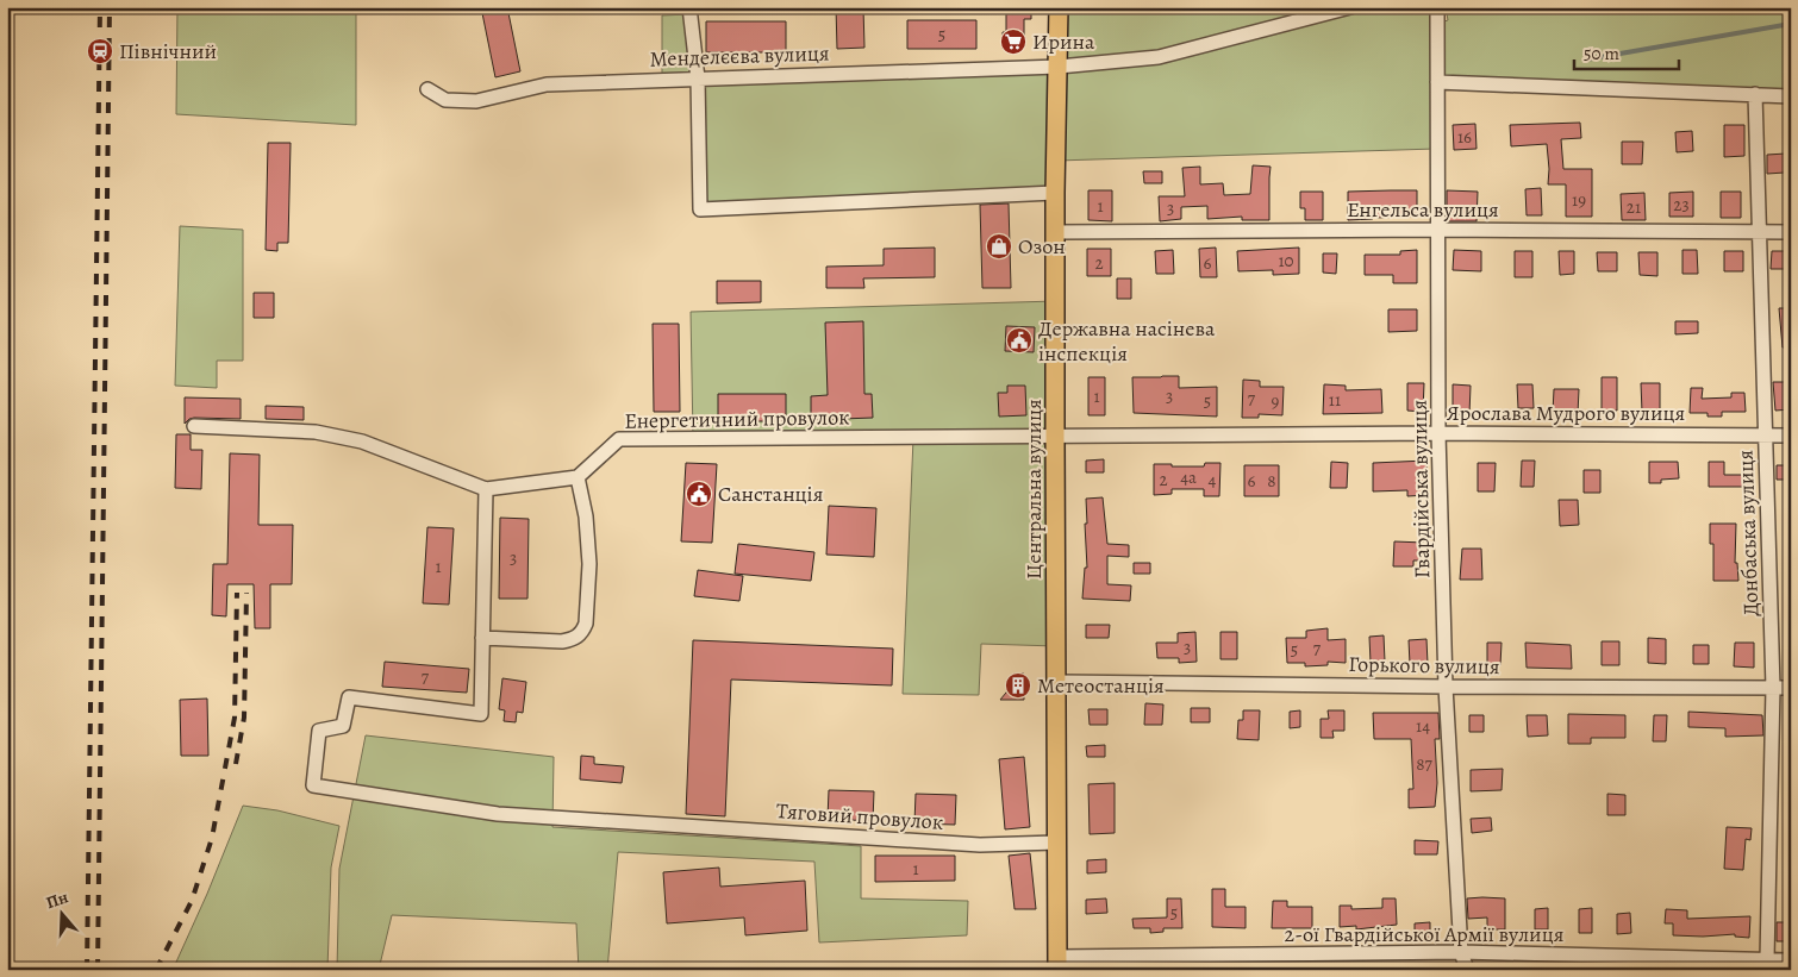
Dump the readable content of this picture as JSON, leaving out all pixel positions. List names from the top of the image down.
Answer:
{
  "streets": {
    "main road": ["Центральна вулиця"],
    "street": [
      "Менделєєва вулиця",
      "Енгельса вулиця",
      "Ярослава Мудрого вулиця",
      "Енергетичний провулок",
      "Гвардійська вулиця",
      "Донбаська вулиця",
      "Горького вулиця",
      "Тяговий провулок",
      "2-ої Гвардійської Армії вулиця"
    ]
  },
  "crossings": [
    ["Менделєєва вулиця", "Центральна вулиця"],
    ["Енгельса вулиця", "Центральна вулиця"],
    ["Енгельса вулиця", "Гвардійська вулиця"],
    ["Енгельса вулиця", "Донбаська вулиця"],
    ["Ярослава Мудрого вулиця", "Енергетичний провулок"],
    ["Ярослава Мудрого вулиця", "Центральна вулиця"],
    ["Ярослава Мудрого вулиця", "Гвардійська вулиця"],
    ["Ярослава Мудрого вулиця", "Донбаська вулиця"],
    ["Енергетичний провулок", "Центральна вулиця"],
    ["Центральна вулиця", "Горького вулиця"],
    ["Центральна вулиця", "Тяговий провулок"],
    ["Центральна вулиця", "2-ої Гвардійської Армії вулиця"],
    ["Гвардійська вулиця", "Горького вулиця"],
    ["Гвардійська вулиця", "2-ої Гвардійської Армії вулиця"],
    ["Донбаська вулиця", "Горького вулиця"],
    ["Донбаська вулиця", "2-ої Гвардійської Армії вулиця"]
  ],
  "places": {
    "supermarket": ["Ирина"],
    "station": ["Північний"],
    "shop": ["Озон"],
    "public building": ["Державна насiнева iнспекцiя", "Санстанція"],
    "building": ["Метеостанція"]
  },
  "house_numbers": [
    "5",
    "16",
    "19",
    "23",
    "1",
    "21",
    "3",
    "10",
    "2",
    "6",
    "1",
    "3",
    "7",
    "11",
    "5",
    "9",
    "4а",
    "2",
    "4",
    "6",
    "8",
    "3",
    "1",
    "3",
    "7",
    "5",
    "7",
    "14",
    "87",
    "1",
    "5"
  ],
  "scale_bar": "50 m",
  "north": "top"
}
